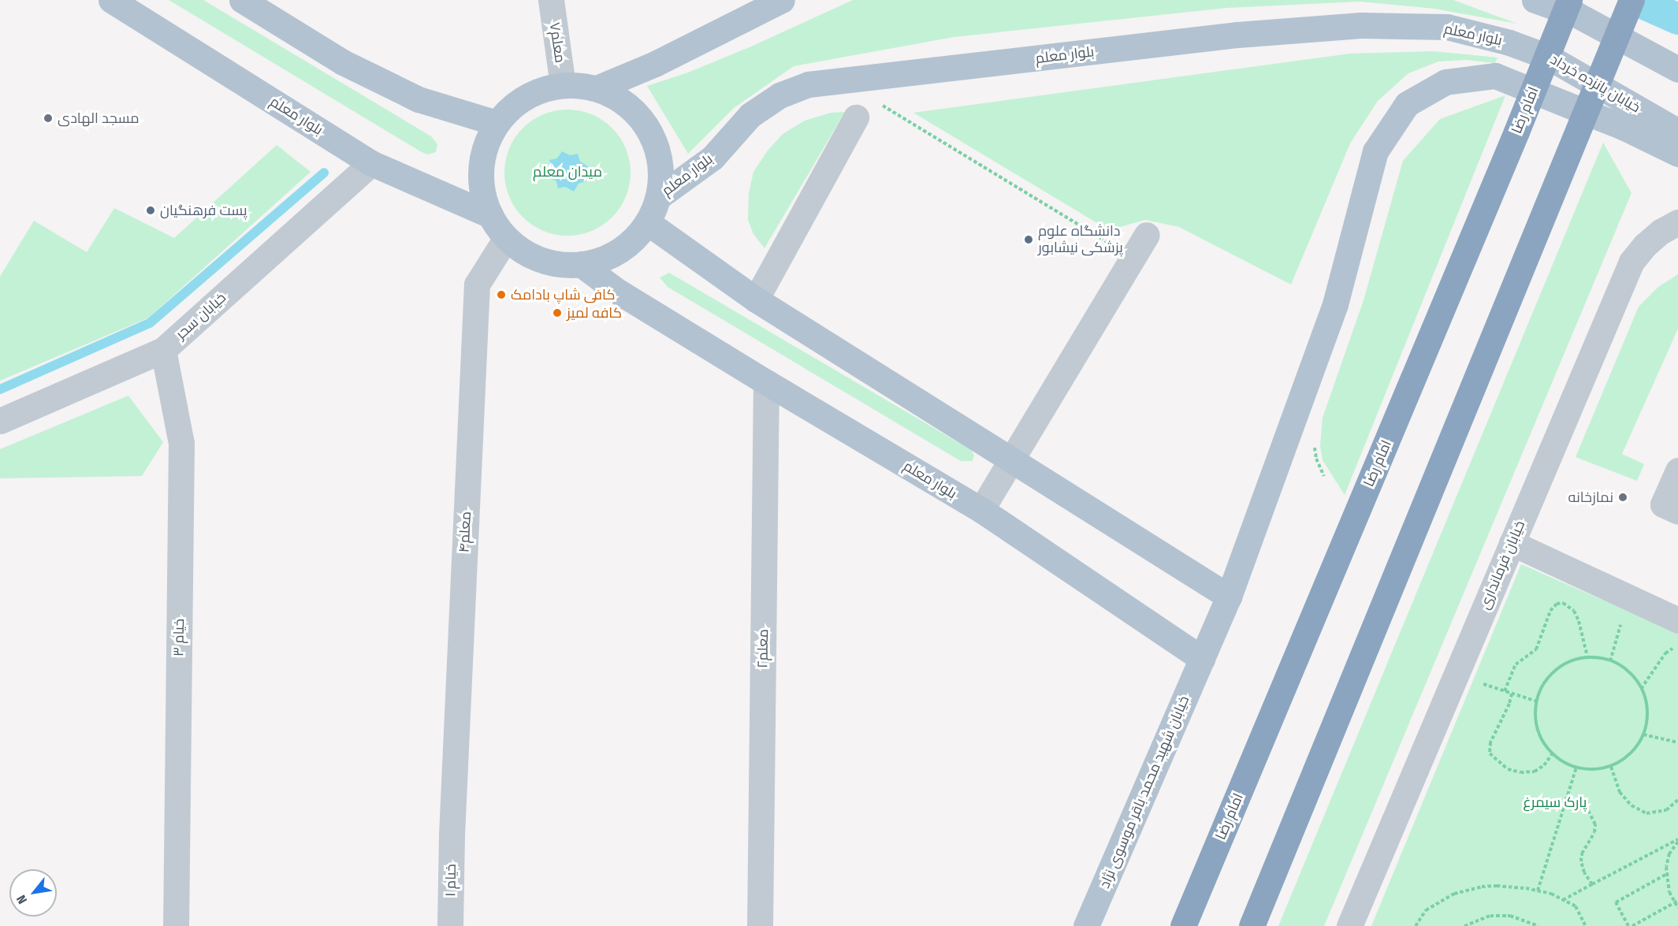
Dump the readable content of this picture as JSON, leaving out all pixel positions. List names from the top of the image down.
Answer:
{
  "streets": {
    "highway": ["امام رضا"],
    "main road": ["بلوار معلم", "خیابان پانزده خرداد", "خیابان شهید محمد باقر موسوی نژاد"],
    "street": [
      "معلم۷",
      "خیابان سحر",
      "معلم۴",
      "خیابان فرمانداری",
      "خیام ۳",
      "معلم۲",
      "خیام ۱"
    ]
  },
  "crossings": [
    ["بلوار معلم", "خیابان پانزده خرداد"],
    ["بلوار معلم", "خیابان سحر"],
    ["بلوار معلم", "معلم۲"],
    ["بلوار معلم", "خیابان شهید محمد باقر موسوی نژاد"],
    ["خیابان سحر", "خیام ۳"],
    ["معلم۴", "خیام ۱"]
  ],
  "parks": ["میدان معلم", "پارک سیمرغ"],
  "places": [
    "مسجد الهادی",
    "پست فرهنگیان",
    "دانشگاه علوم پزشکی نیشابور",
    "کافی شاپ بادامک",
    "کافه لمیز",
    "نمازخانه"
  ],
  "north": "bottom left"
}
